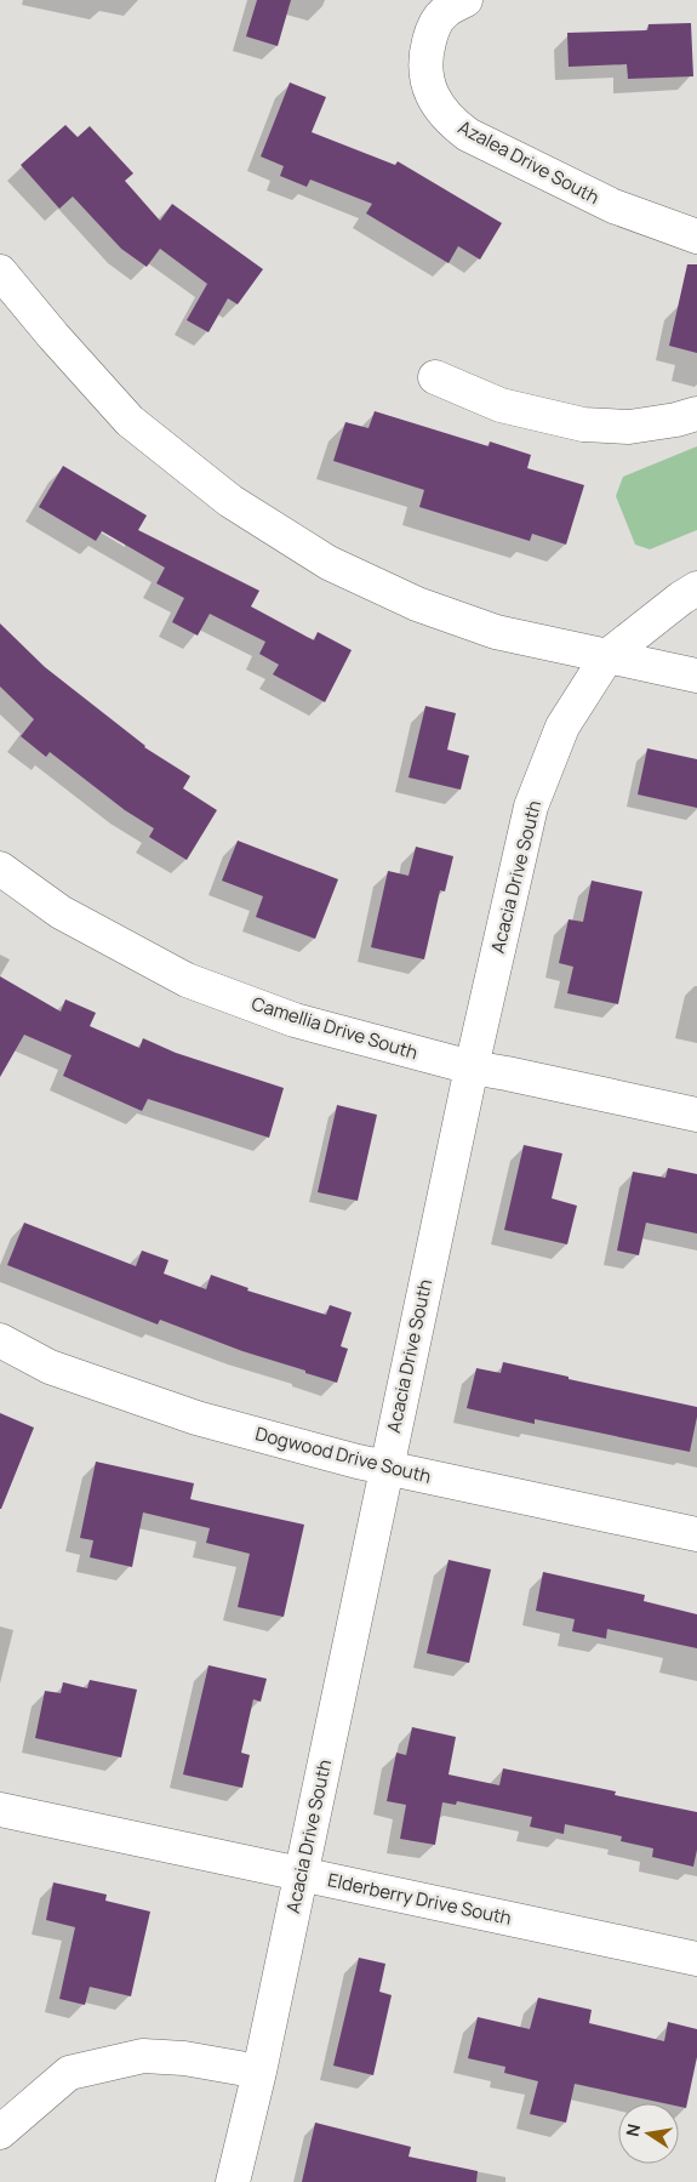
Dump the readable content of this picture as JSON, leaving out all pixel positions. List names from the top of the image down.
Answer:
{
  "streets": {
    "street": [
      "Azalea Drive South",
      "Acacia Drive South",
      "Camellia Drive South",
      "Dogwood Drive South",
      "Elderberry Drive South"
    ]
  },
  "crossings": [
    ["Acacia Drive South", "Camellia Drive South"],
    ["Acacia Drive South", "Dogwood Drive South"],
    ["Acacia Drive South", "Elderberry Drive South"]
  ],
  "north": "left"
}
